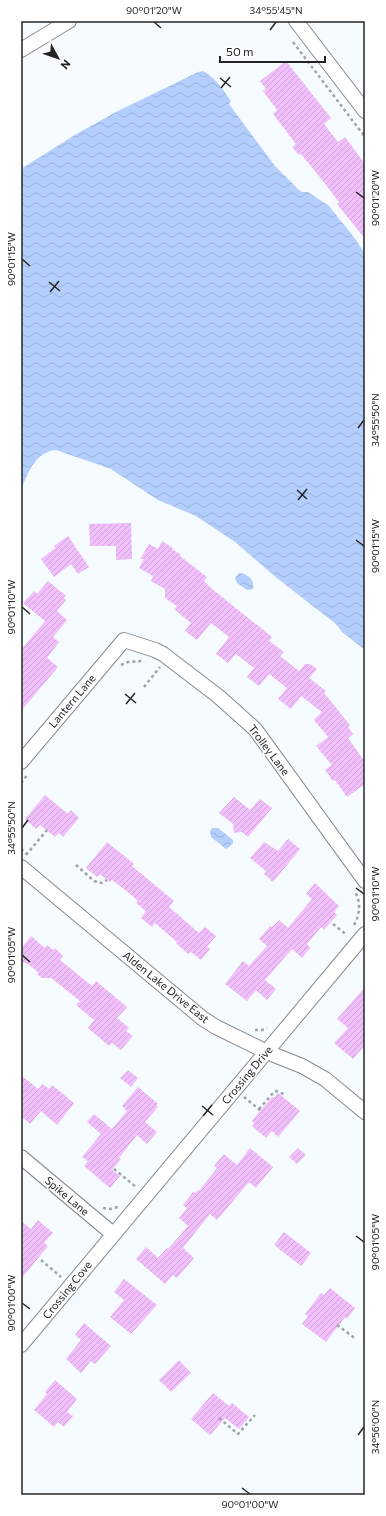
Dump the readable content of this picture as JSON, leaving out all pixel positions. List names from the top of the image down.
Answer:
{
  "streets": {
    "street": [
      "Lantern Lane",
      "Trolley Lane",
      "Alden Lake Drive East",
      "Crossing Drive",
      "Spike Lane",
      "Crossing Cove"
    ]
  },
  "crossings": [
    ["Lantern Lane", "Trolley Lane"],
    ["Alden Lake Drive East", "Crossing Drive"],
    ["Crossing Drive", "Spike Lane"],
    ["Crossing Drive", "Crossing Cove"],
    ["Spike Lane", "Crossing Cove"]
  ],
  "scale_bar": "50 m",
  "north": "bottom right",
  "coordinates": [
    "90°01'20\"W",
    "34°55'45\"N",
    "90°01'15\"W",
    "34°55'50\"N",
    "90°01'10\"W",
    "90°01'05\"W",
    "90°01'00\"W",
    "34°56'00\"N"
  ]
}
